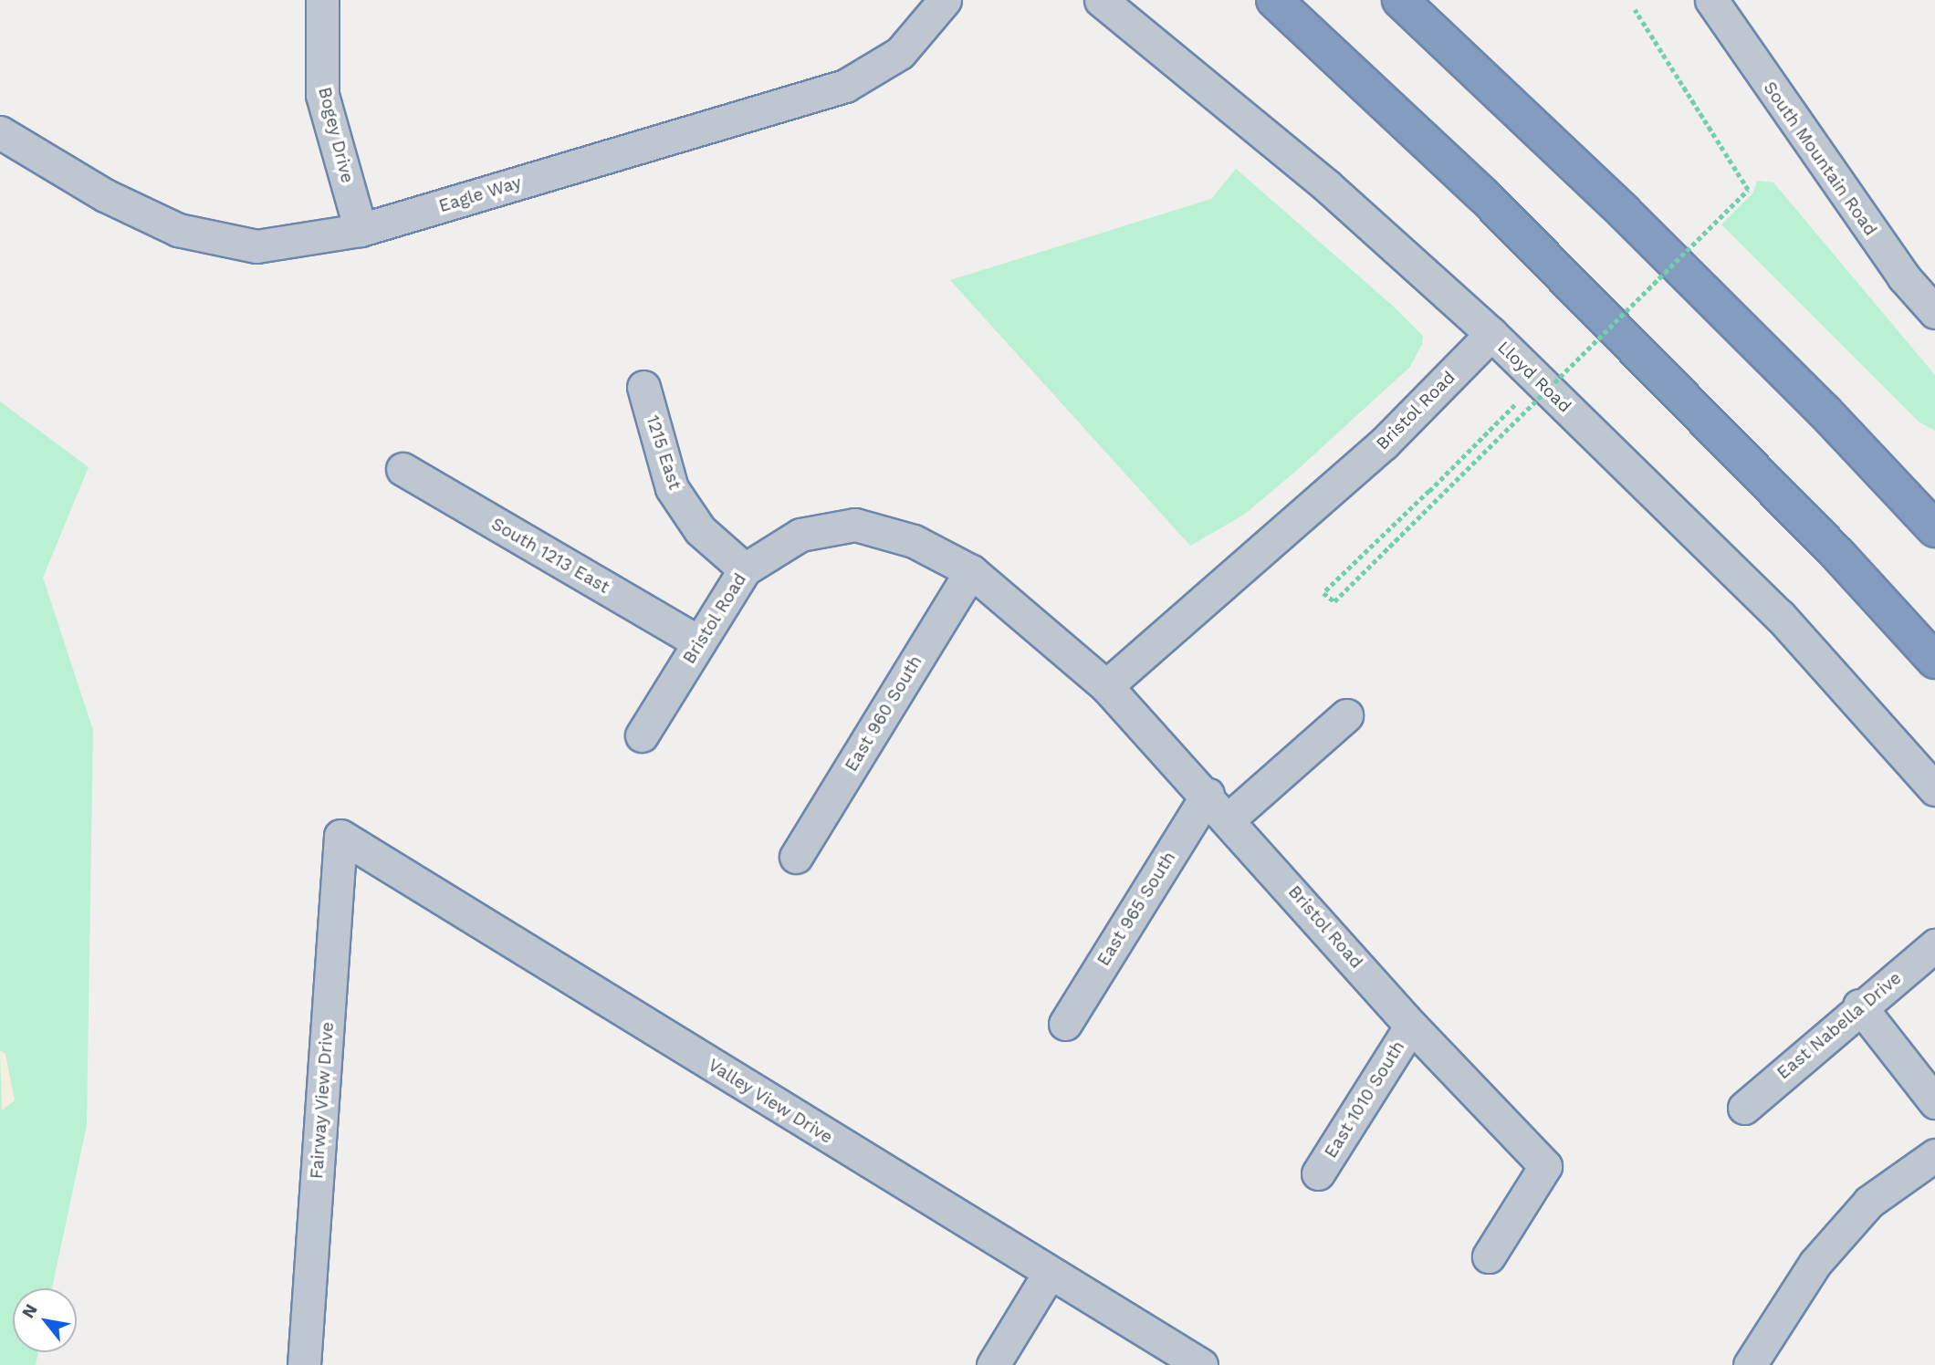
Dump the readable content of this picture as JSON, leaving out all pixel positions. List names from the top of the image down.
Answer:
{
  "streets": {
    "street": [
      "Bogey Drive",
      "South Mountain Road",
      "Eagle Way",
      "Lloyd Road",
      "Bristol Road",
      "1215 East",
      "South 1213 East",
      "East 960 South",
      "East 965 South",
      "East Nabella Drive",
      "East 1010 South",
      "Fairway View Drive",
      "Valley View Drive"
    ]
  },
  "crossings": [
    ["Bogey Drive", "Eagle Way"],
    ["Lloyd Road", "Bristol Road"],
    ["Bristol Road", "1215 East"],
    ["Bristol Road", "South 1213 East"],
    ["Bristol Road", "East 960 South"],
    ["Bristol Road", "East 965 South"],
    ["Bristol Road", "East 1010 South"],
    ["Fairway View Drive", "Valley View Drive"]
  ],
  "north": "top left"
}
